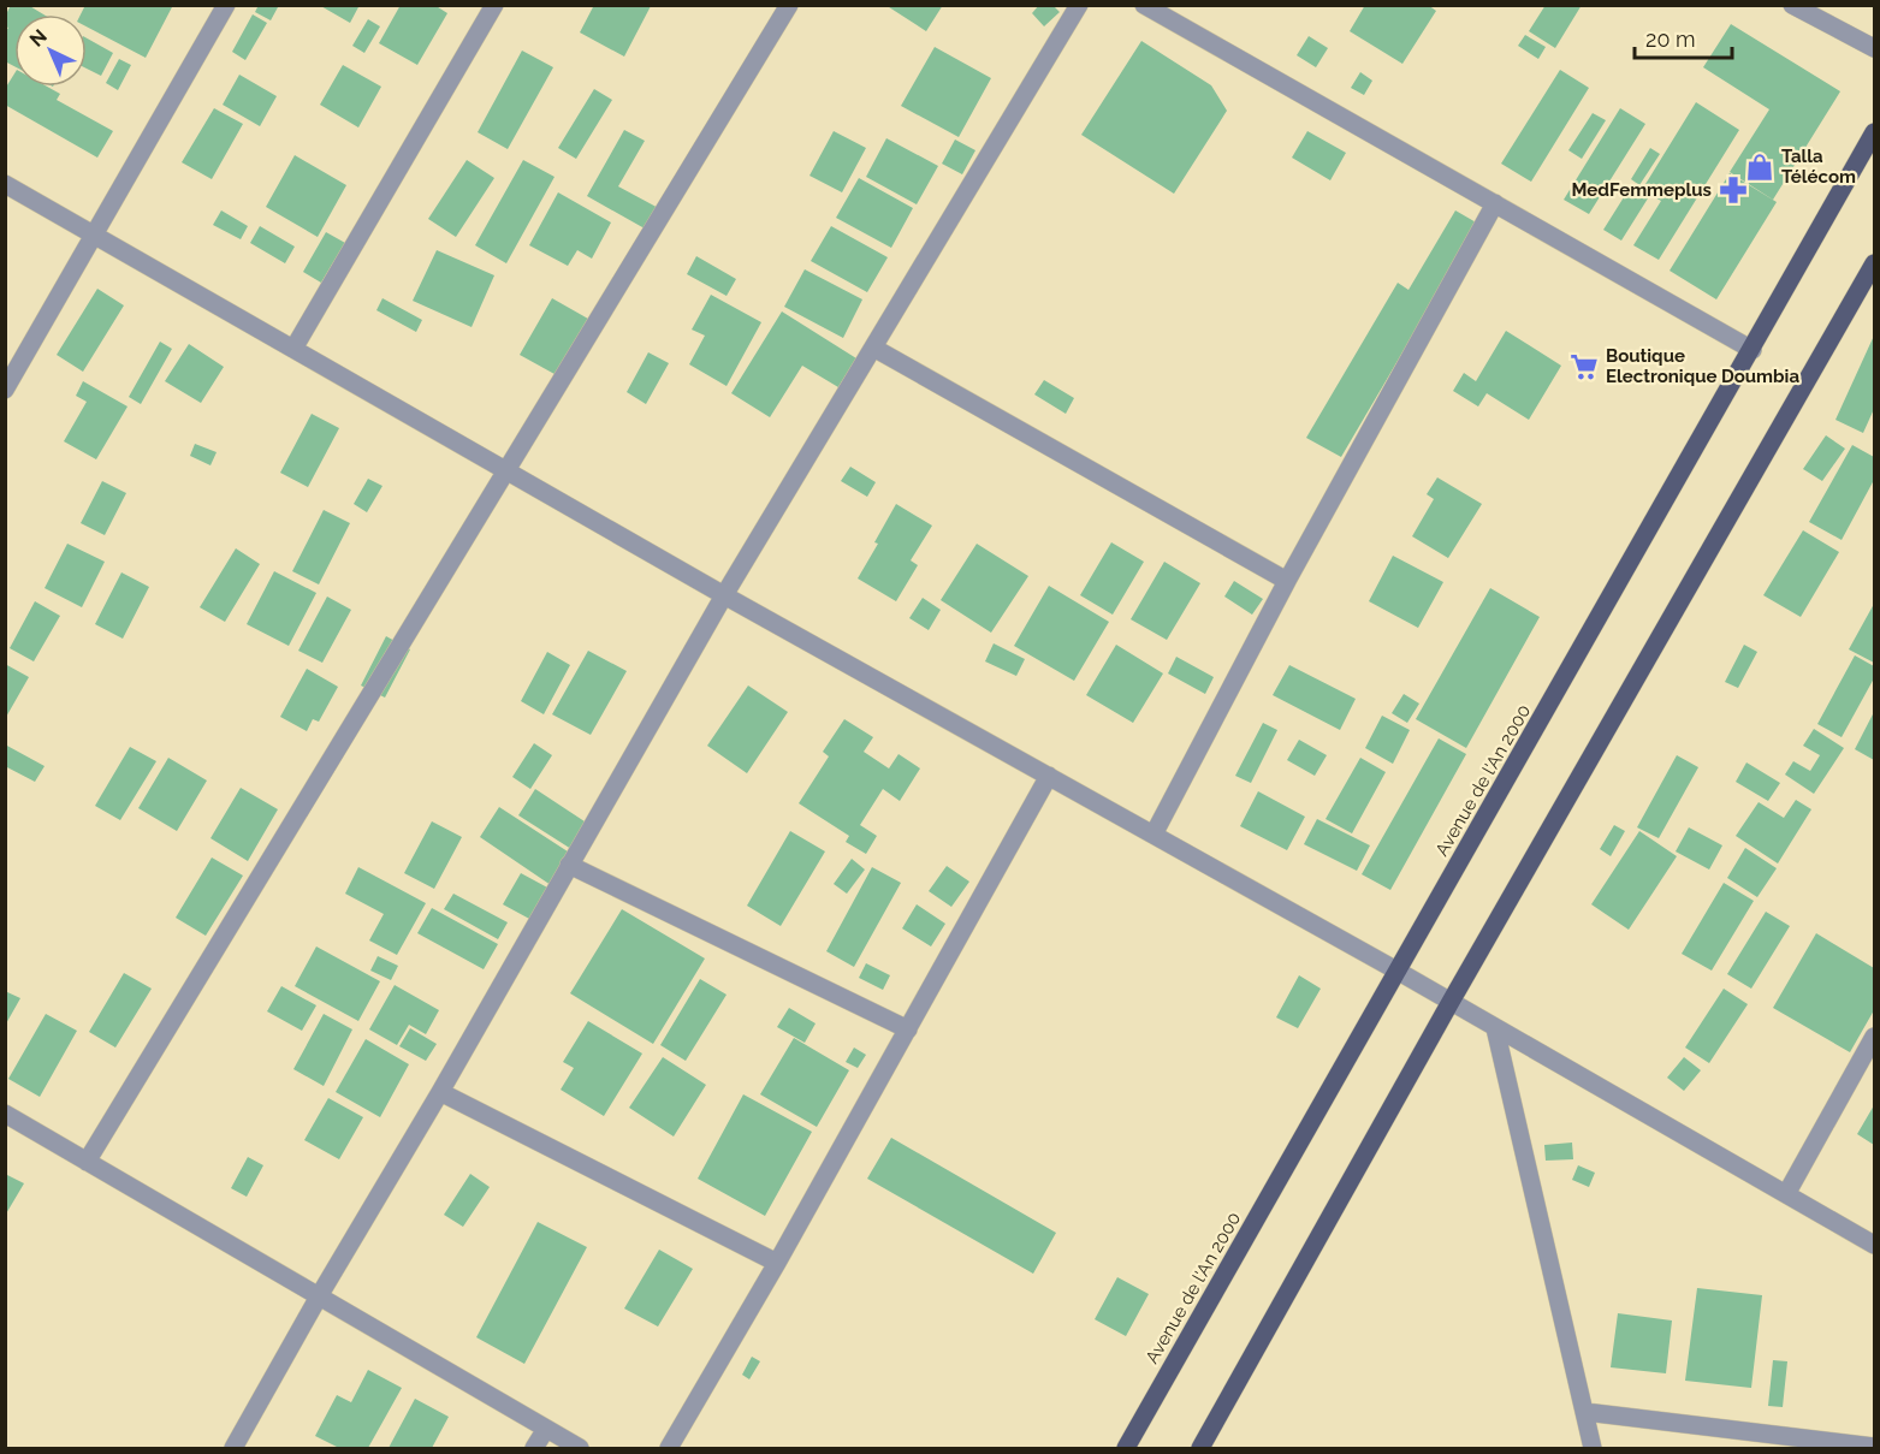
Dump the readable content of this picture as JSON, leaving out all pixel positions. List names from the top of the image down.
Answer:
{
  "streets": {
    "main road": ["Avenue de l'An 2000"]
  },
  "places": {
    "shop": ["Talla Télécom"],
    "pharmacy": ["MedFemmeplus"],
    "supermarket": ["Boutique Electronique Doumbia"]
  },
  "scale_bar": "20 m",
  "north": "top left"
}
